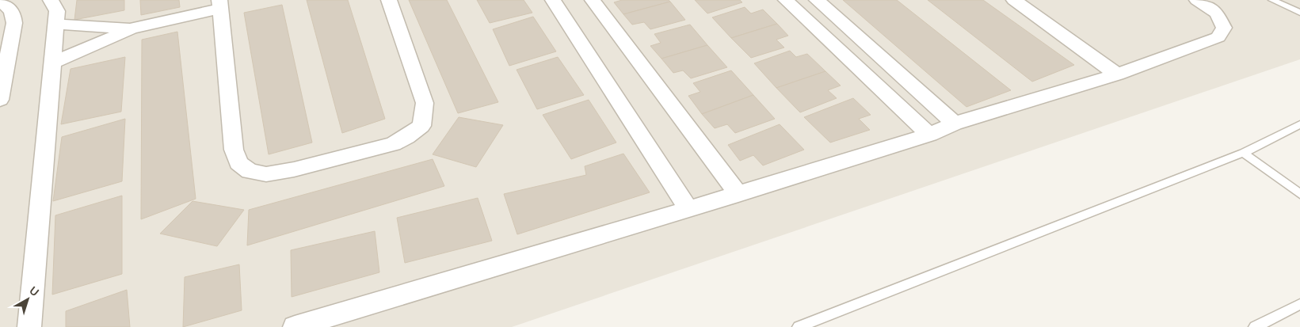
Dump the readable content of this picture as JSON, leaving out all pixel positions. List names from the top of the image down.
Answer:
{
  "north": "top right"
}
